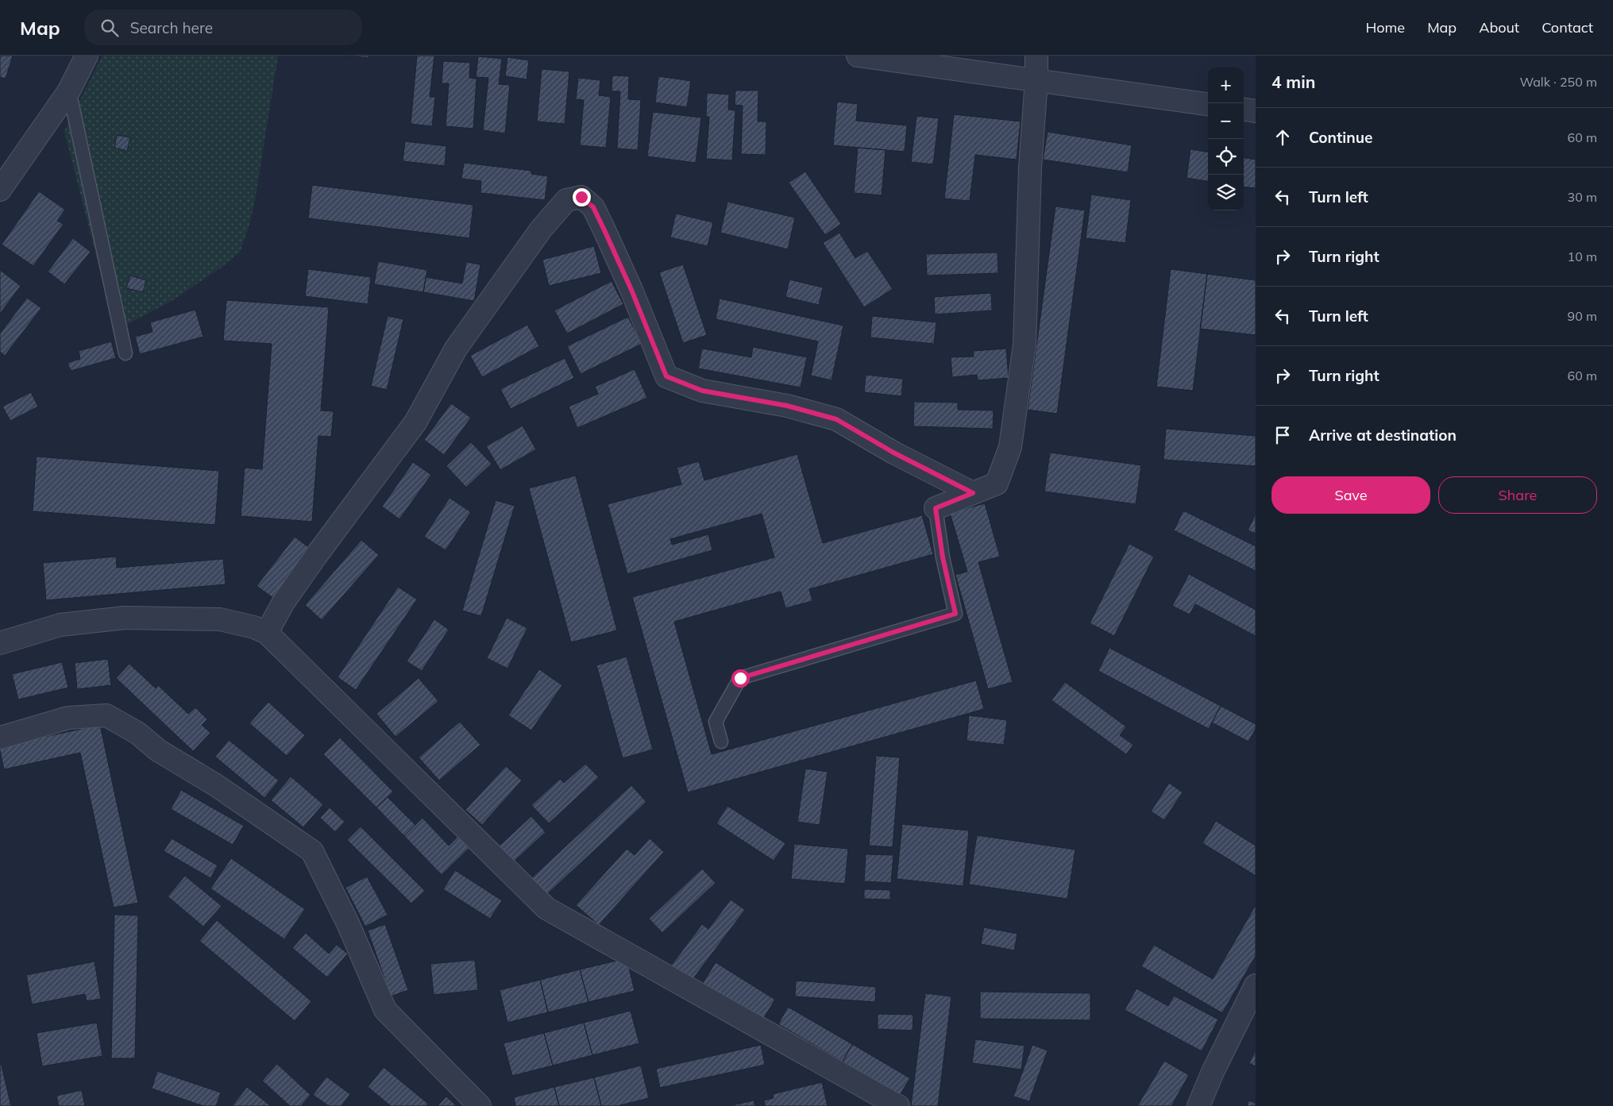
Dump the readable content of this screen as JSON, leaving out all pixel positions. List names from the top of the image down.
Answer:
{
  "page": {
    "header": "Map",
    "search": "Search here",
    "nav": [
      "Home",
      "Map",
      "About",
      "Contact"
    ],
    "heading": ["4 min", "Walk · 250 m"],
    "map_buttons": ["+", "−"],
    "list": [
      ["Continue", "60 m"],
      ["Turn left", "30 m"],
      ["Turn right", "10 m"],
      ["Turn left", "90 m"],
      ["Turn right", "60 m"],
      "Arrive at destination"
    ],
    "buttons": ["Save", "Share"]
  }
}
